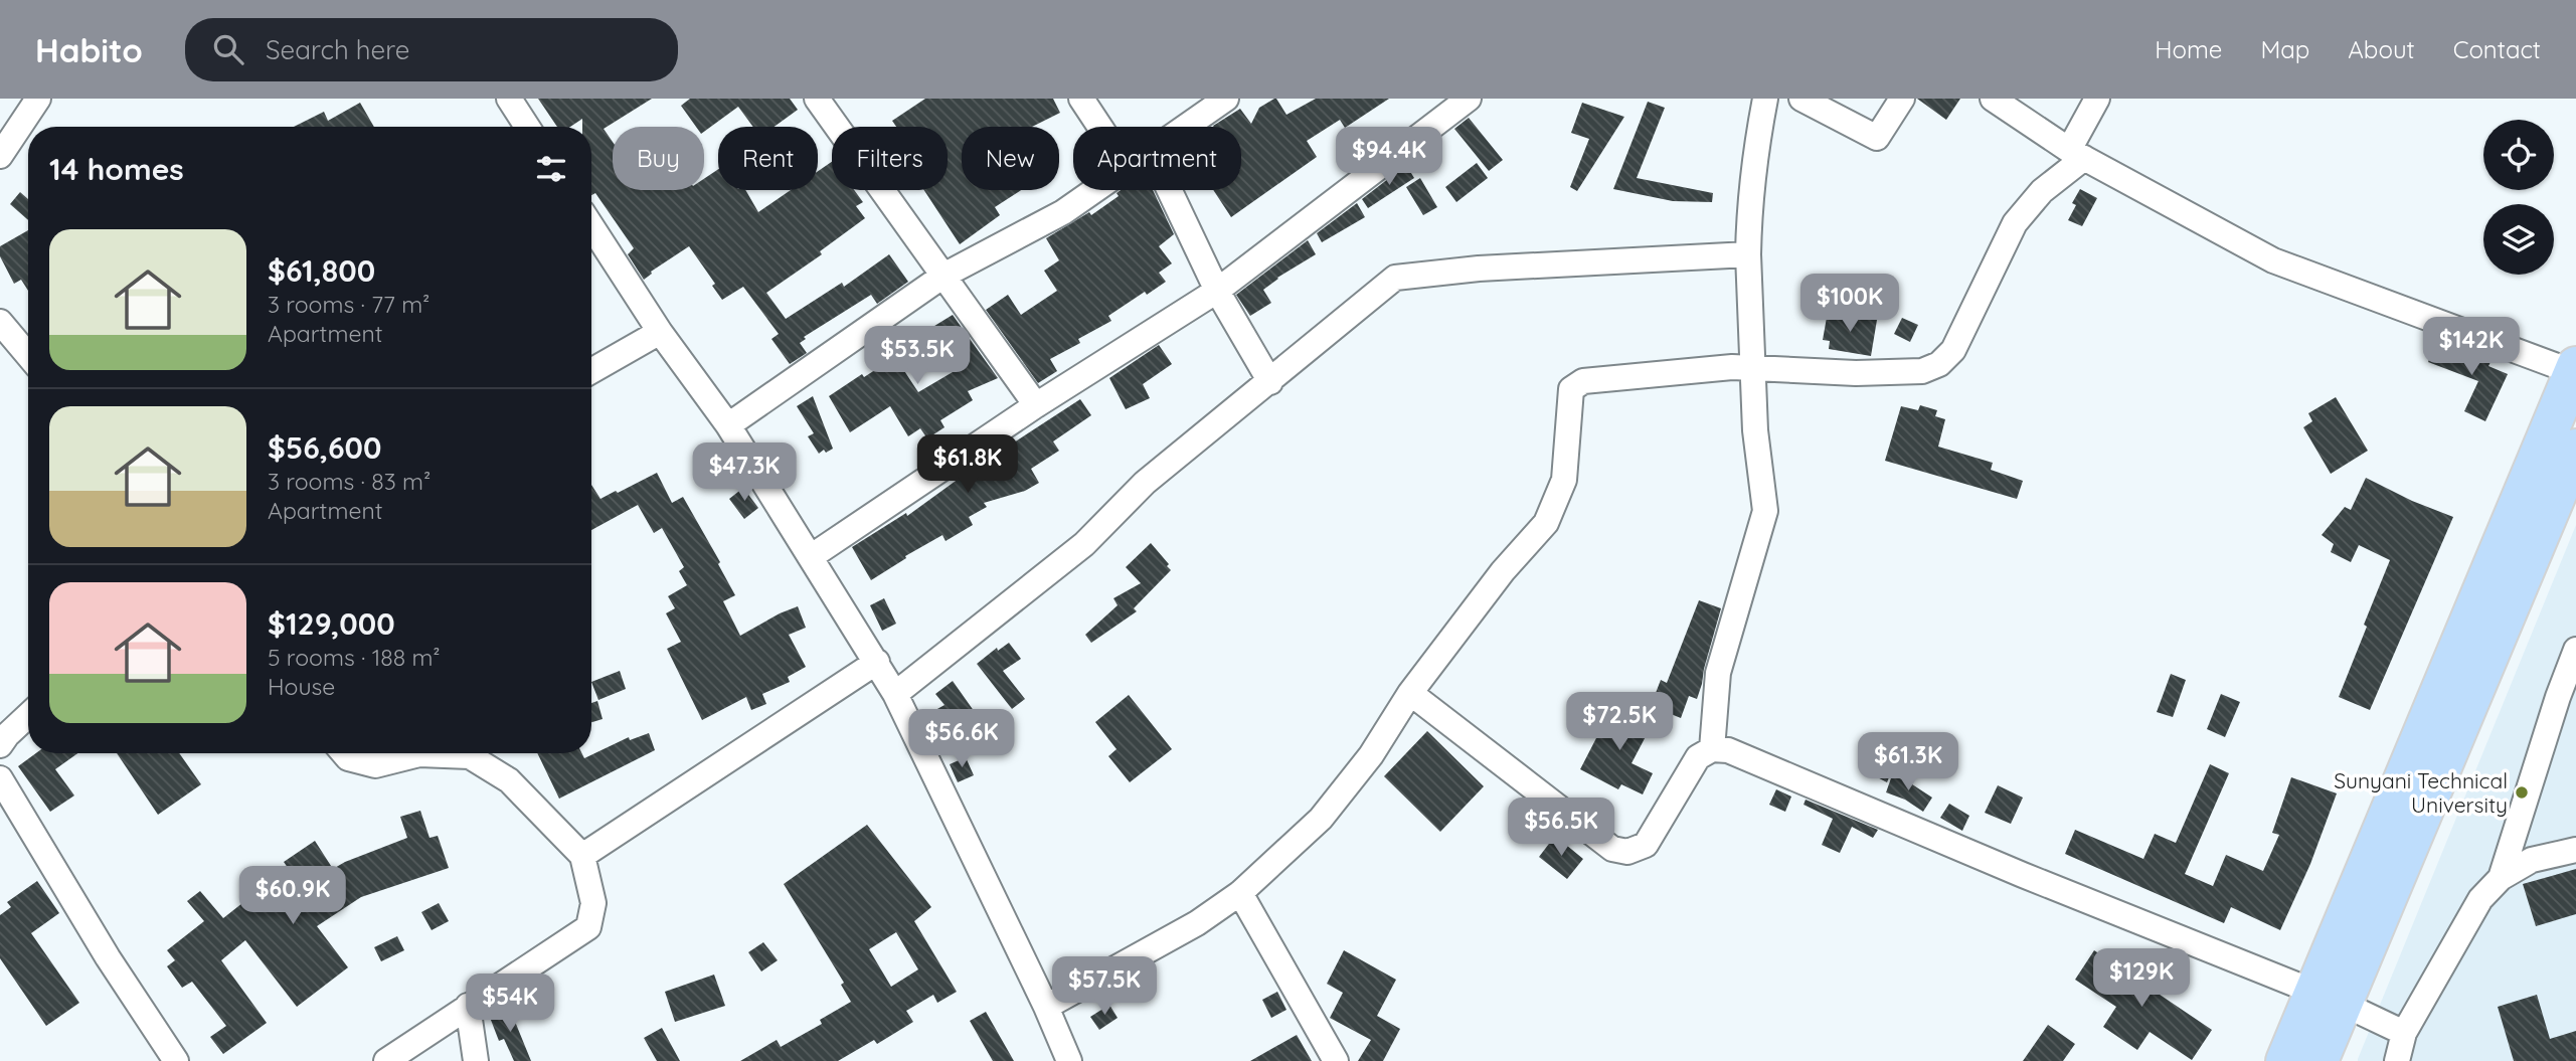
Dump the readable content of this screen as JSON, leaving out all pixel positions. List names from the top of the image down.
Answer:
{
  "places": ["Sunyani Technical University"],
  "page": {
    "header": "Habito",
    "search": "Search here",
    "nav": [
      "Home",
      "Map",
      "About",
      "Contact"
    ],
    "price": [
      "$94.4K",
      "$100K",
      "$142K",
      "$53.5K",
      "$61.8K",
      "$47.3K",
      "$72.5K",
      "$56.6K",
      "$61.3K",
      "$56.5K",
      "$60.9K",
      "$129K",
      "$57.5K",
      "$54K"
    ],
    "chip": [
      "Buy",
      "Rent",
      "Filters",
      "New",
      "Apartment"
    ],
    "heading": "14 homes",
    "list": [
      {
        "name": "$61,800",
        "note": "3 rooms · 77 m² · Apartment"
      },
      {
        "name": "$56,600",
        "note": "3 rooms · 83 m² · Apartment"
      },
      {
        "name": "$129,000",
        "note": "5 rooms · 188 m² · House"
      }
    ]
  }
}
